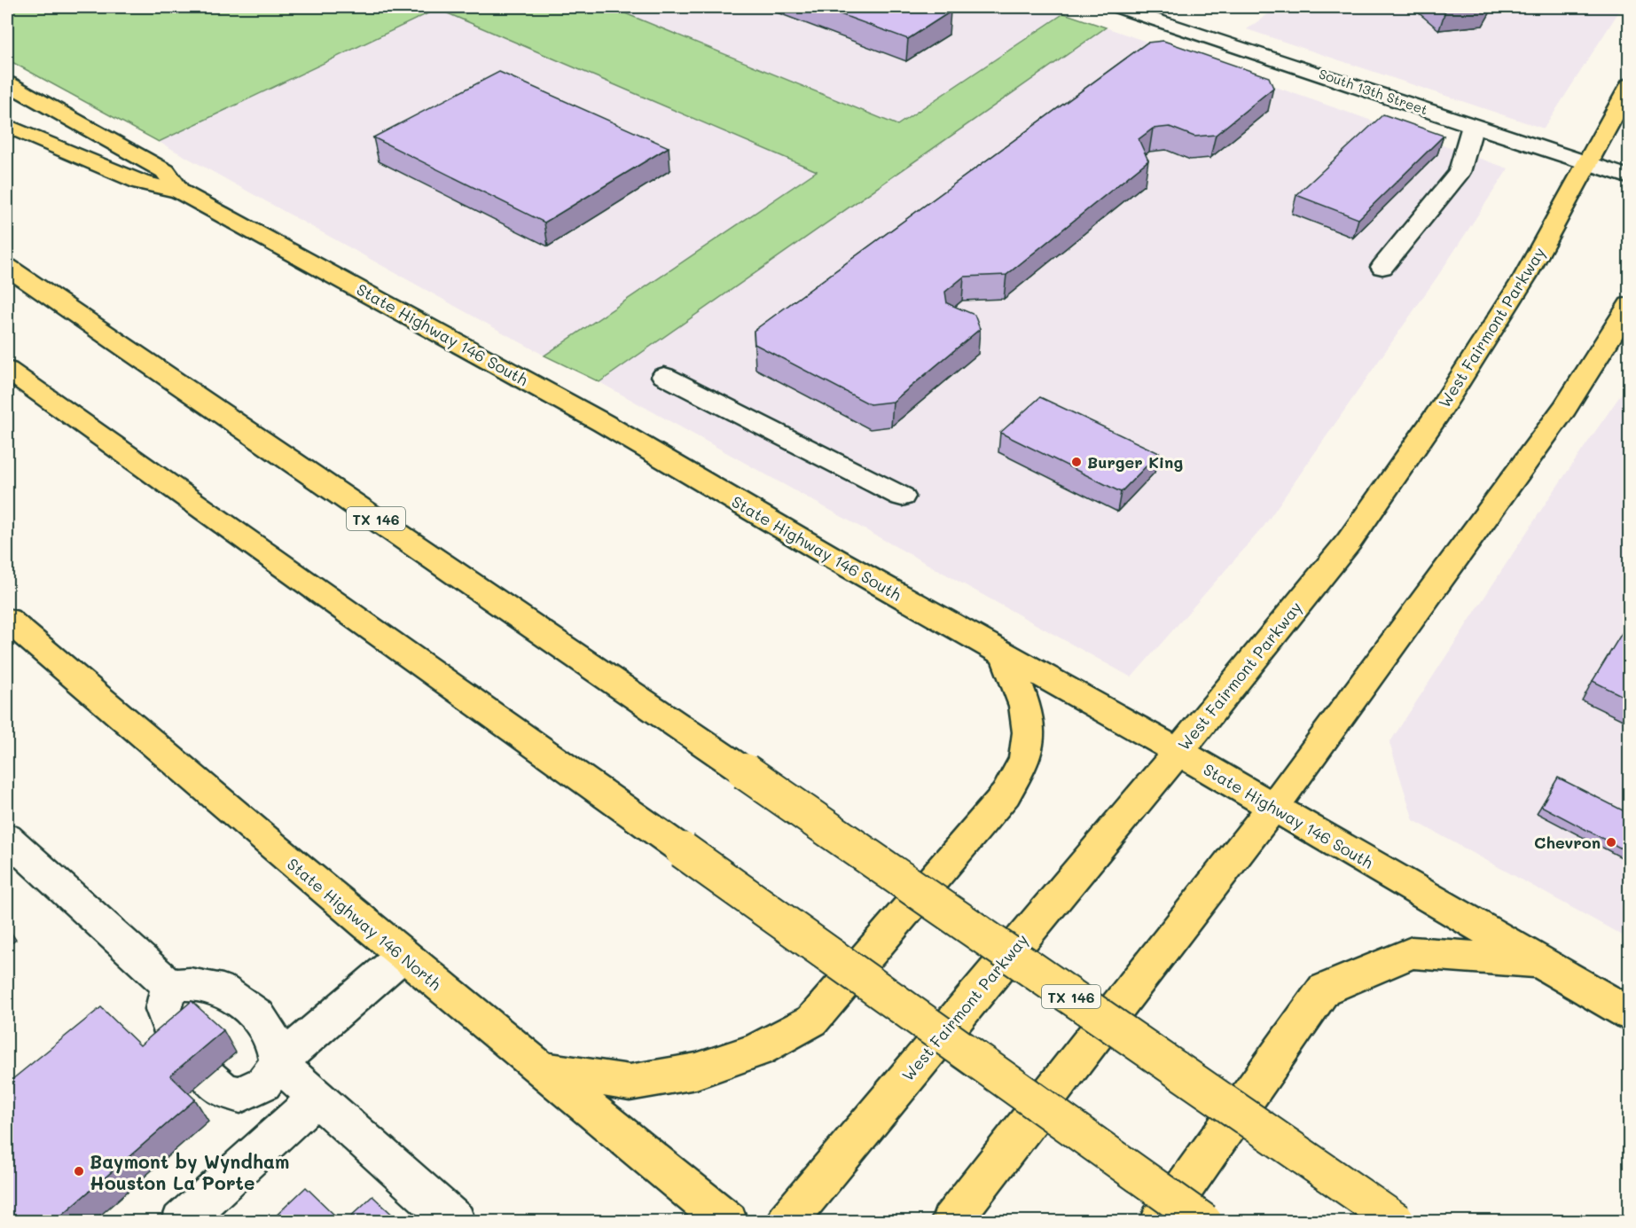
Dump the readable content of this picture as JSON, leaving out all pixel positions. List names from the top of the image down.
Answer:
{
  "streets": {
    "main road": [
      "West Fairmont Parkway",
      "State Highway 146 South",
      "TX 146",
      "State Highway 146 North"
    ],
    "street": ["South 13th Street"]
  },
  "crossings": [
    ["South 13th Street", "West Fairmont Parkway"],
    ["West Fairmont Parkway", "State Highway 146 South"]
  ],
  "places": ["Burger King", "Chevron", "Baymont by Wyndham Houston La Porte"]
}
